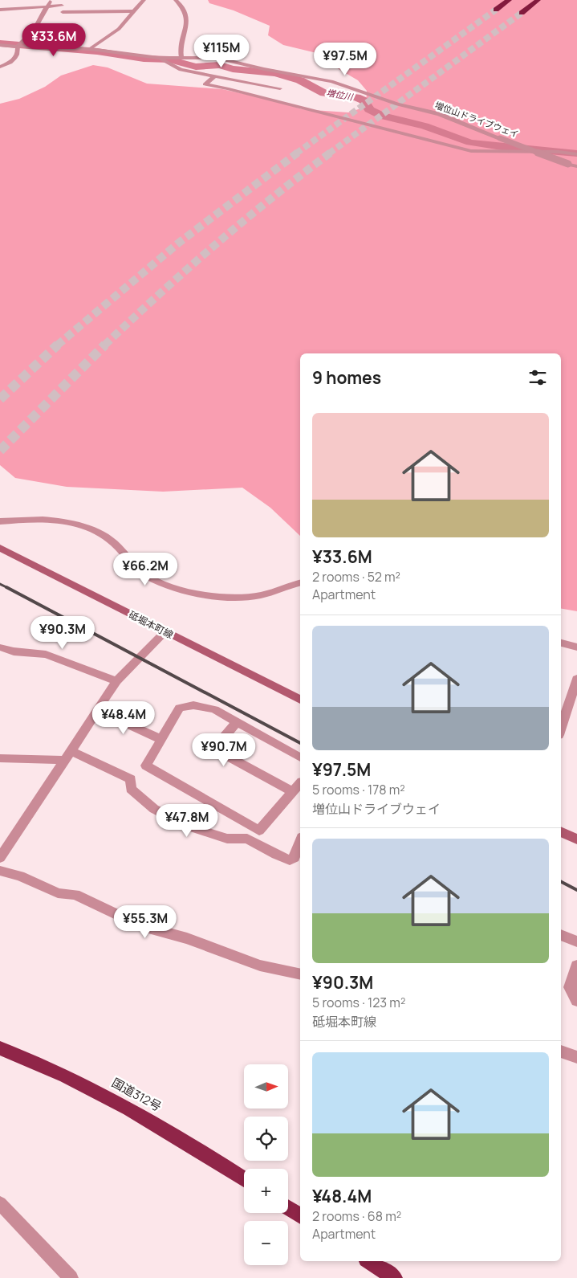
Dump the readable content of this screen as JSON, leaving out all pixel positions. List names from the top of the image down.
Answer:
{
  "streets": {
    "highway": ["国道312号"],
    "main road": ["砥堀本町線"],
    "street": ["増位山ドライブウェイ"]
  },
  "water": ["増位川"],
  "north": "right",
  "page": {
    "price": [
      "¥33.6M",
      "¥115M",
      "¥97.5M",
      "¥66.2M",
      "¥90.3M",
      "¥48.4M",
      "¥90.7M",
      "¥47.8M",
      "¥55.3M"
    ],
    "heading": "9 homes",
    "list": [
      {
        "name": "¥33.6M",
        "note": "2 rooms · 52 m² · Apartment"
      },
      {
        "name": "¥97.5M",
        "note": "5 rooms · 178 m² · 増位山ドライブウェイ"
      },
      {
        "name": "¥90.3M",
        "note": "5 rooms · 123 m² · 砥堀本町線"
      },
      {
        "name": "¥48.4M",
        "note": "2 rooms · 68 m² · Apartment"
      }
    ],
    "map_buttons": ["+", "−"]
  }
}
